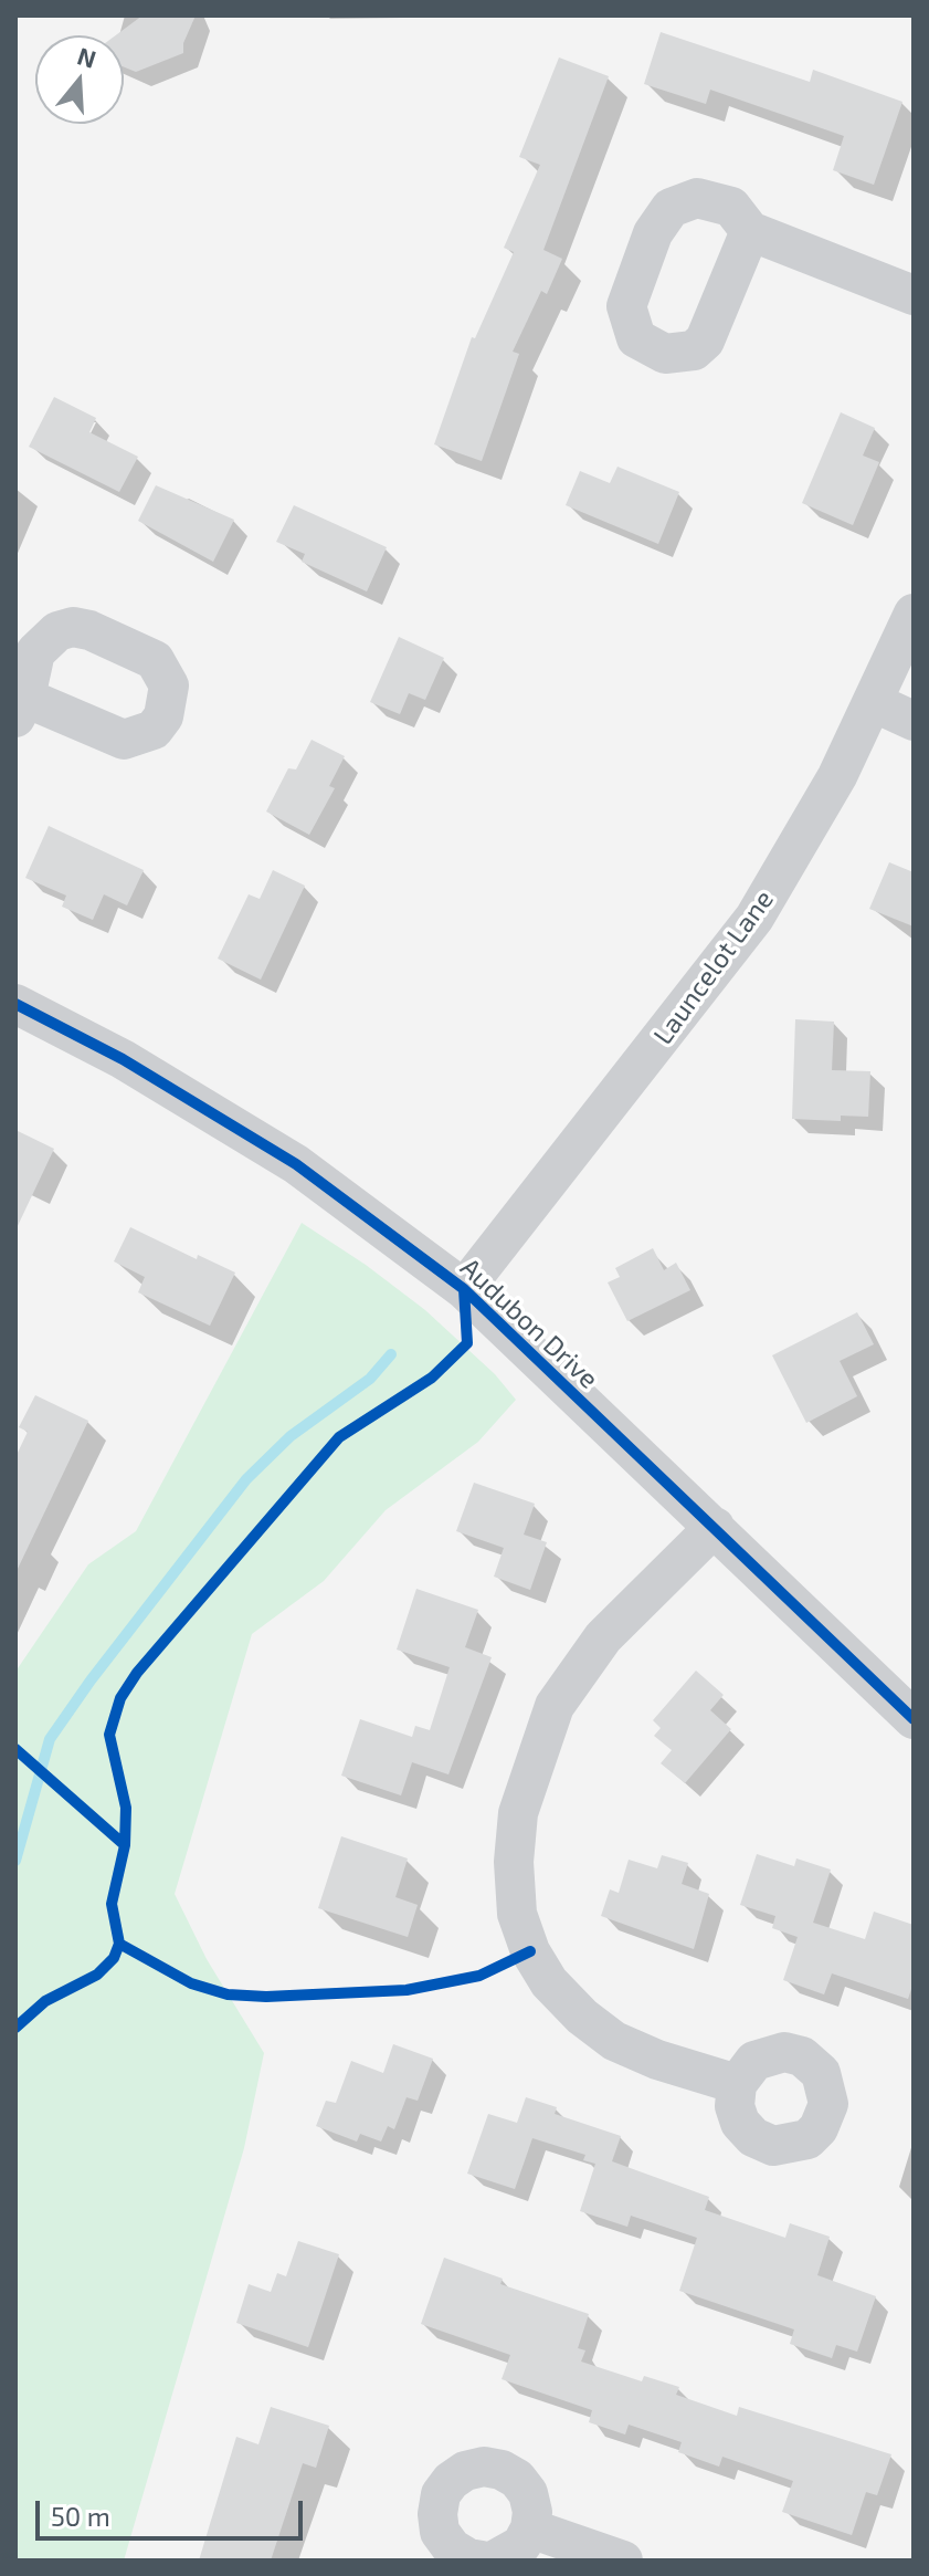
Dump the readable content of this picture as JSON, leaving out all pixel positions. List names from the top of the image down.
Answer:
{
  "streets": {
    "street": ["Launcelot Lane", "Audubon Drive"]
  },
  "crossings": [
    ["Launcelot Lane", "Audubon Drive"]
  ],
  "scale_bar": "50 m",
  "north": "top"
}
